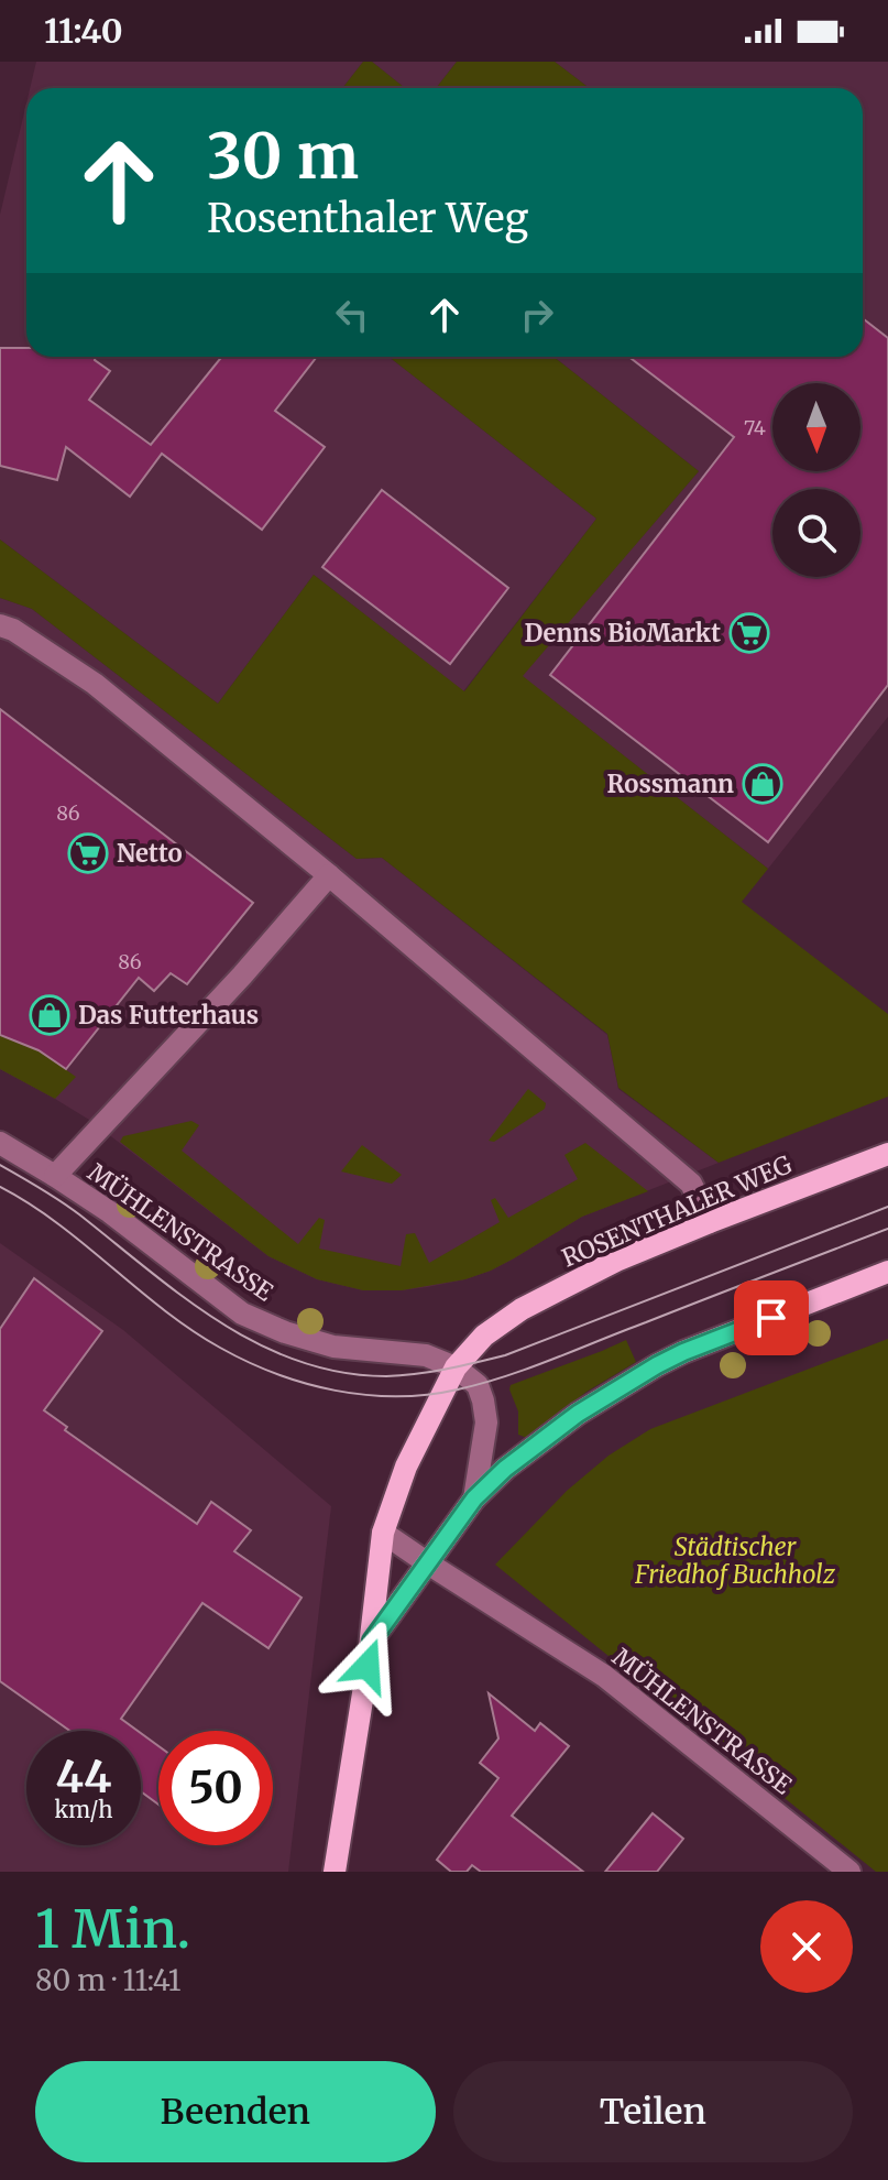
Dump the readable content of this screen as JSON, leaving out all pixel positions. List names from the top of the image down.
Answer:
{
  "streets": {
    "main road": ["ROSENTHALER WEG"],
    "street": ["MÜHLENSTRASSE"]
  },
  "crossings": [
    ["ROSENTHALER WEG", "MÜHLENSTRASSE"]
  ],
  "parks": ["Städtischer Friedhof Buchholz"],
  "places": {
    "supermarket": ["Denns BioMarkt", "Netto"],
    "shop": ["Rossmann", "Das Futterhaus"]
  },
  "house_numbers": ["74", "86", "86"],
  "north": "bottom",
  "page": {
    "status": "11:40",
    "turn": ["30 m", "Rosenthaler Weg"],
    "speed": "44 km/h",
    "limit": "50",
    "heading": ["1 Min.", "80 m · 11:41"],
    "buttons": ["Beenden", "Teilen"]
  }
}
